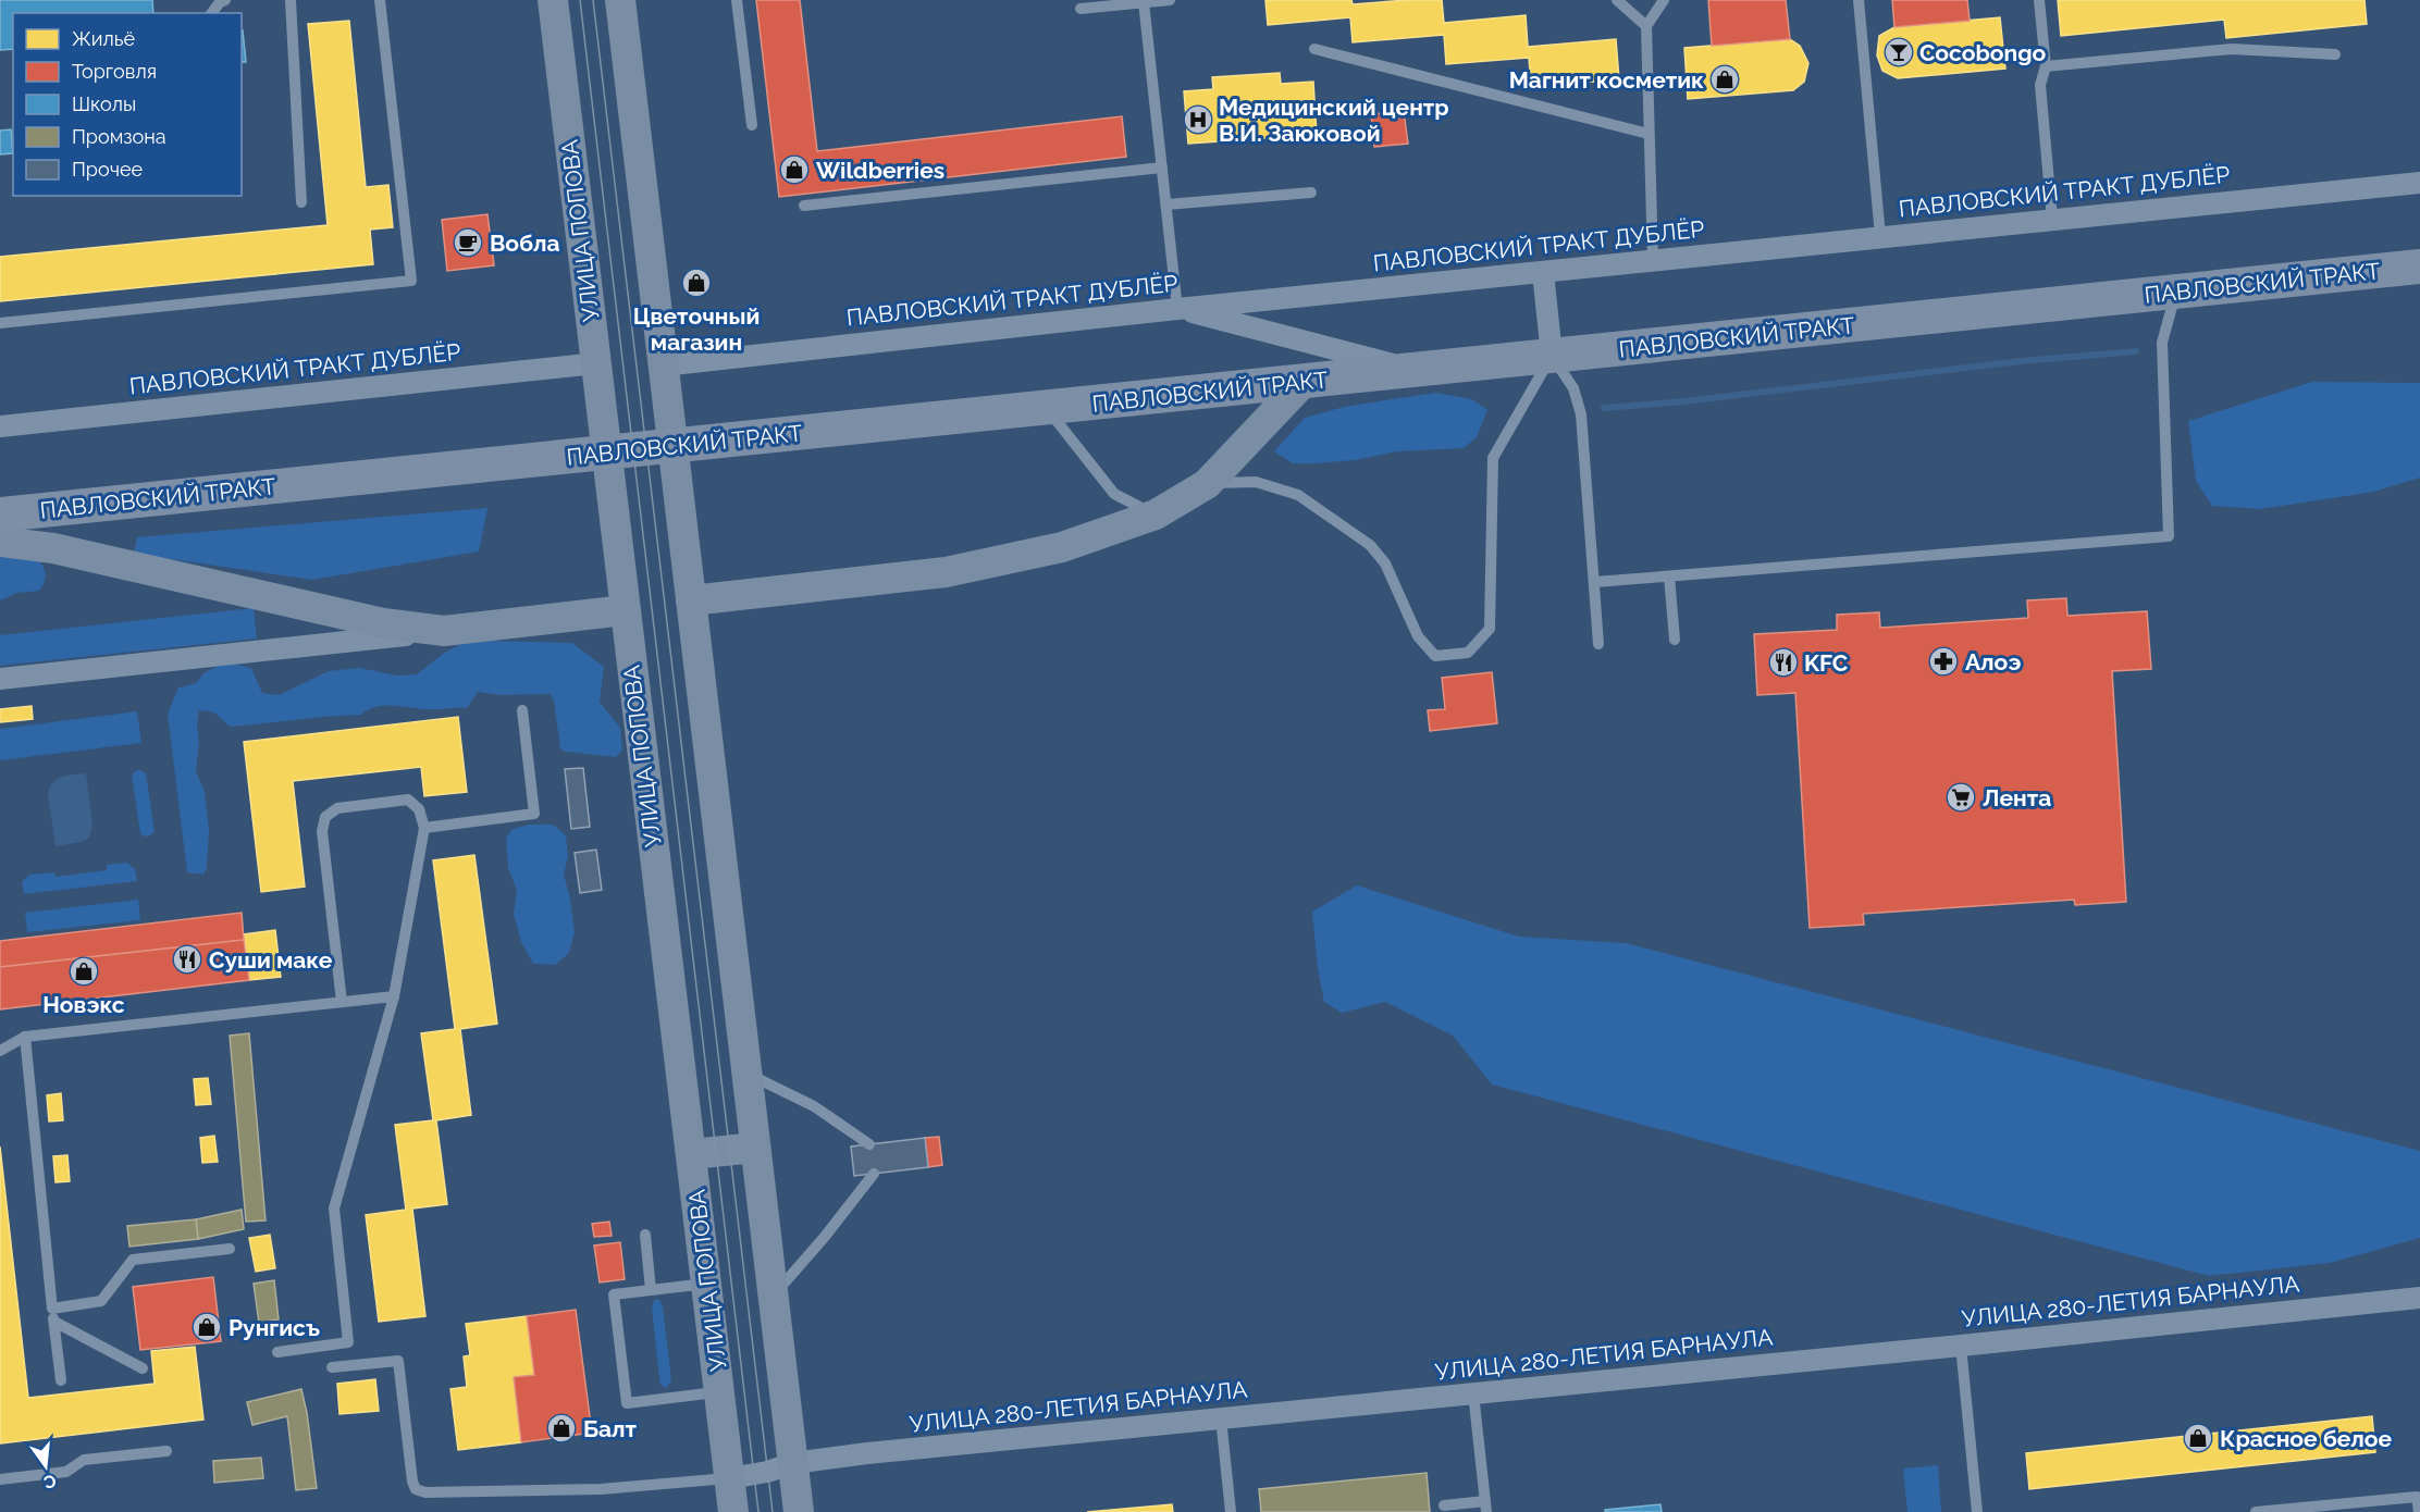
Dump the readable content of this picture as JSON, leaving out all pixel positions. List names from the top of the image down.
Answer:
{
  "streets": {
    "main road": ["УЛИЦА ПОПОВА", "ПАВЛОВСКИЙ ТРАКТ"],
    "street": ["ПАВЛОВСКИЙ ТРАКТ ДУБЛЁР", "УЛИЦА 280-ЛЕТИЯ БАРНАУЛА"]
  },
  "crossings": [
    ["ПАВЛОВСКИЙ ТРАКТ ДУБЛЁР", "УЛИЦА ПОПОВА"],
    ["УЛИЦА ПОПОВА", "ПАВЛОВСКИЙ ТРАКТ"],
    ["УЛИЦА ПОПОВА", "УЛИЦА 280-ЛЕТИЯ БАРНАУЛА"]
  ],
  "places": {
    "bar": ["Cocobongo"],
    "shop": [
      "Магнит косметик",
      "Wildberries",
      "Цветочный магазин",
      "Новэкс",
      "Рунгисъ",
      "Балт",
      "Красное белое"
    ],
    "hospital": ["Медицинский центр В.И. Заюковой"],
    "cafe": ["Вобла"],
    "pharmacy": ["Алоэ"],
    "restaurant": ["KFC", "Суши маке"],
    "supermarket": ["Лента"]
  },
  "legend": [
    "Жильё",
    "Торговля",
    "Школы",
    "Промзона",
    "Прочее"
  ],
  "north": "bottom"
}
